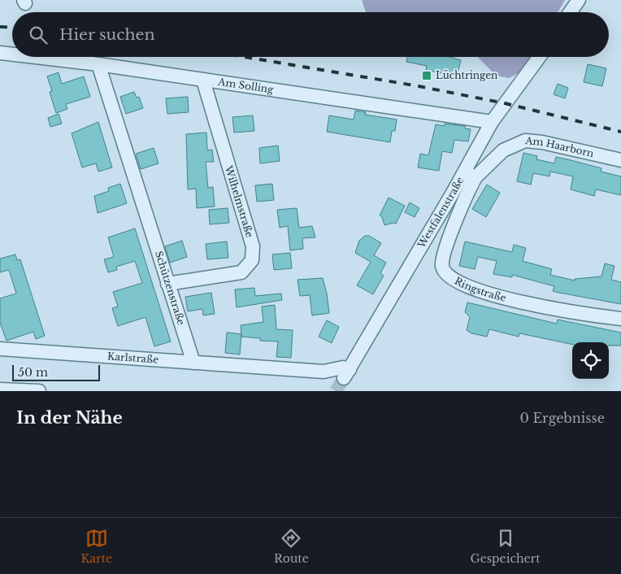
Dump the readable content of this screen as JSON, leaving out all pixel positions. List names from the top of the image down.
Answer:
{
  "streets": {
    "street": [
      "Am Solling",
      "Am Haarborn",
      "Wilhelmstraße",
      "Westfalenstraße",
      "Schützenstraße",
      "Ringstraße",
      "Karlstraße"
    ]
  },
  "crossings": [
    ["Am Solling", "Wilhelmstraße"],
    ["Am Solling", "Westfalenstraße"],
    ["Am Solling", "Schützenstraße"],
    ["Am Haarborn", "Westfalenstraße"],
    ["Am Haarborn", "Ringstraße"],
    ["Wilhelmstraße", "Schützenstraße"],
    ["Westfalenstraße", "Schützenstraße"],
    ["Westfalenstraße", "Ringstraße"],
    ["Westfalenstraße", "Karlstraße"],
    ["Schützenstraße", "Karlstraße"]
  ],
  "places": {
    "transit": ["Lüchtringen"]
  },
  "scale_bar": "50 m",
  "page": {
    "search": "Hier suchen",
    "scale": "50 m",
    "heading": ["In der Nähe", "0 Ergebnisse"],
    "nav": ["Karte", "Route", "Gespeichert"]
  }
}
